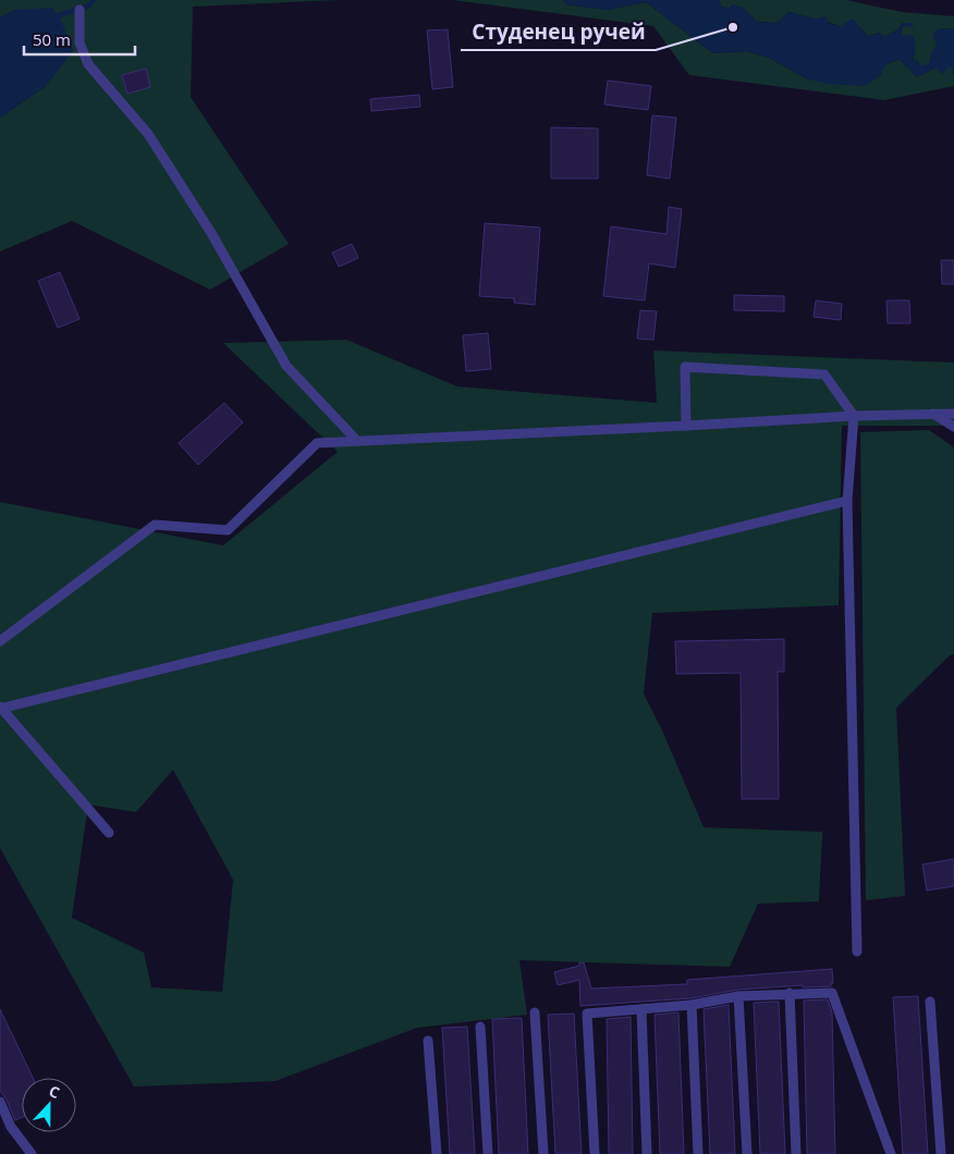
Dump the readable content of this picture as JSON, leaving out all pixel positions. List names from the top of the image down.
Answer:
{
  "places": ["Студенец ручей"],
  "scale_bar": "50 m",
  "north": "top"
}
